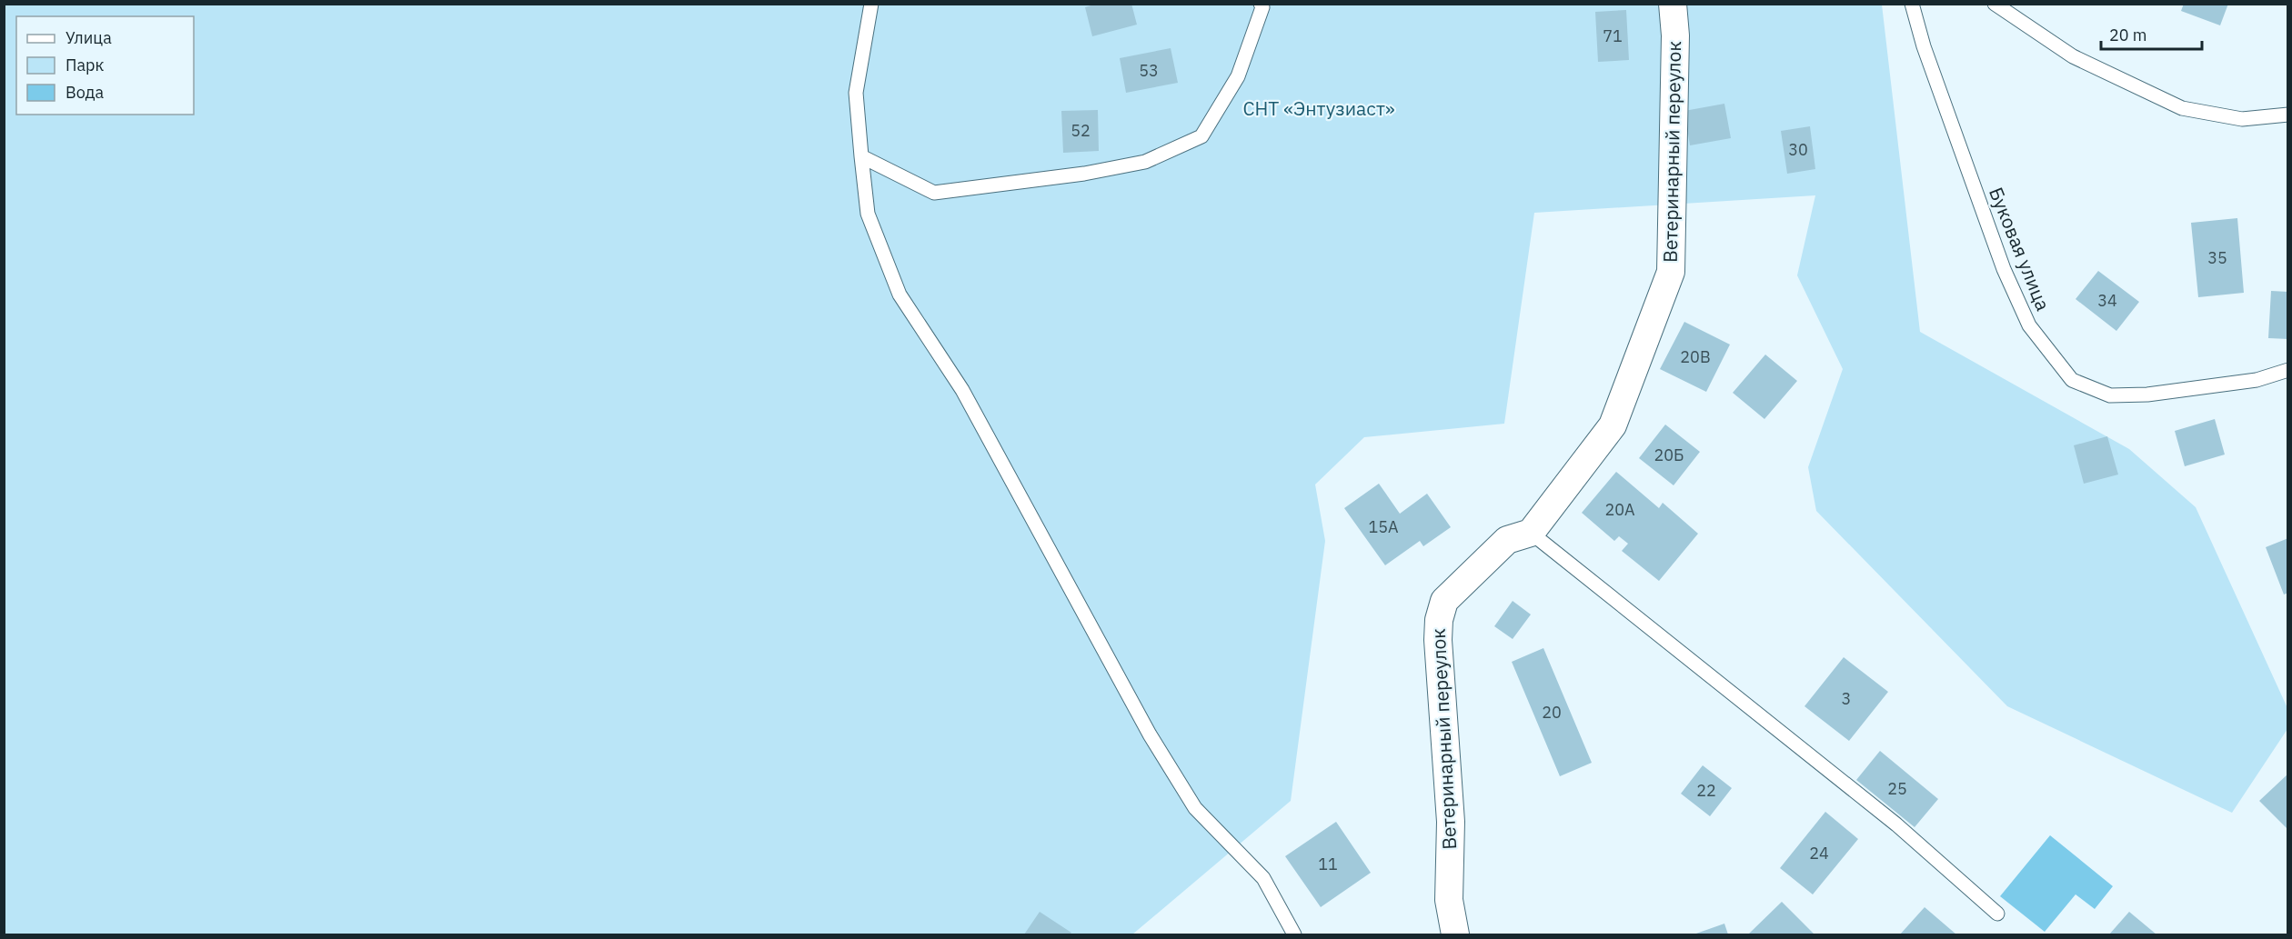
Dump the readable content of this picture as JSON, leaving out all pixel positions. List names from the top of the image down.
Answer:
{
  "streets": {
    "street": ["Ветеринарный переулок"],
    "lane": ["Буковая улица"]
  },
  "parks": ["СНТ «Энтузиаст»"],
  "house_numbers": [
    "71",
    "53",
    "52",
    "30",
    "35",
    "34",
    "20В",
    "20Б",
    "20А",
    "15А",
    "3",
    "20",
    "25",
    "22",
    "24",
    "11"
  ],
  "legend": ["Улица", "Парк", "Вода"],
  "scale_bar": "20 m"
}
